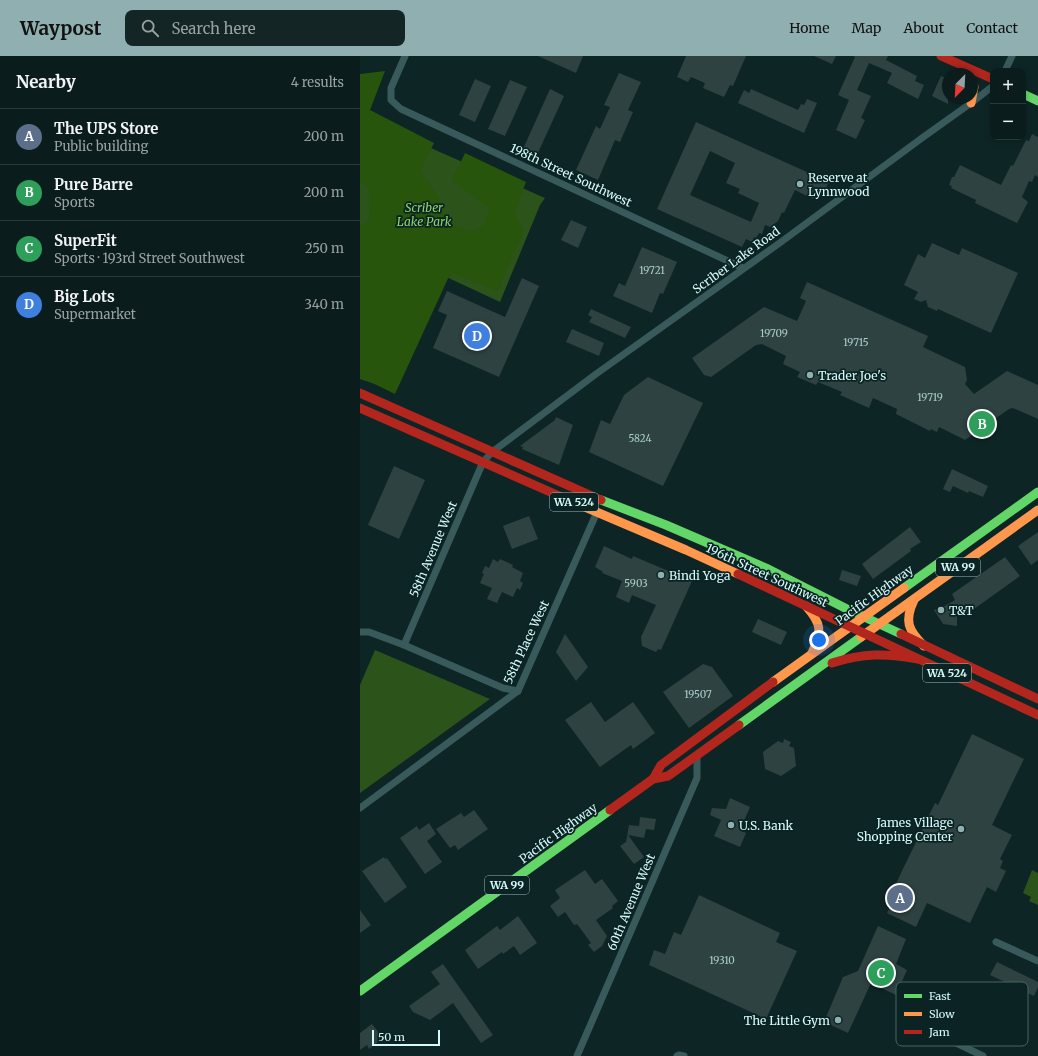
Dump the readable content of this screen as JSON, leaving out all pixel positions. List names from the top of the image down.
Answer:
{
  "streets": {
    "main road": [
      "WA 524",
      "WA 99",
      "196th Street Southwest",
      "Pacific Highway"
    ],
    "street": [
      "198th Street Southwest",
      "Scriber Lake Road",
      "58th Avenue West",
      "58th Place West",
      "60th Avenue West"
    ]
  },
  "crossings": [
    ["198th Street Southwest", "Scriber Lake Road"],
    ["Scriber Lake Road", "196th Street Southwest"],
    ["58th Avenue West", "196th Street Southwest"],
    ["196th Street Southwest", "Pacific Highway"],
    ["196th Street Southwest", "58th Place West"],
    ["Pacific Highway", "60th Avenue West"]
  ],
  "parks": ["Scriber Lake Park"],
  "places": [
    "Reserve at Lynnwood",
    "Trader Joe's",
    "Bindi Yoga",
    "T&T",
    "U.S. Bank",
    "James Village Shopping Center",
    "The Little Gym"
  ],
  "house_numbers": [
    "19721",
    "19709",
    "19715",
    "19719",
    "5824",
    "5903",
    "19507",
    "19310"
  ],
  "legend": ["Fast", "Slow", "Jam"],
  "scale_bar": "50 m",
  "north": "bottom left",
  "page": {
    "header": "Waypost",
    "search": "Search here",
    "nav": [
      "Home",
      "Map",
      "About",
      "Contact"
    ],
    "heading": ["Nearby", "4 results"],
    "map_buttons": ["+", "−"],
    "list": [
      {
        "mark": "A",
        "name": "The UPS Store",
        "note": "Public building",
        "value": "200 m"
      },
      {
        "mark": "B",
        "name": "Pure Barre",
        "note": "Sports",
        "value": "200 m"
      },
      {
        "mark": "C",
        "name": "SuperFit",
        "note": "Sports · 193rd Street Southwest",
        "value": "250 m"
      },
      {
        "mark": "D",
        "name": "Big Lots",
        "note": "Supermarket",
        "value": "340 m"
      }
    ],
    "pins": [
      "D",
      "B",
      "A",
      "C"
    ],
    "scale": "50 m"
  }
}
